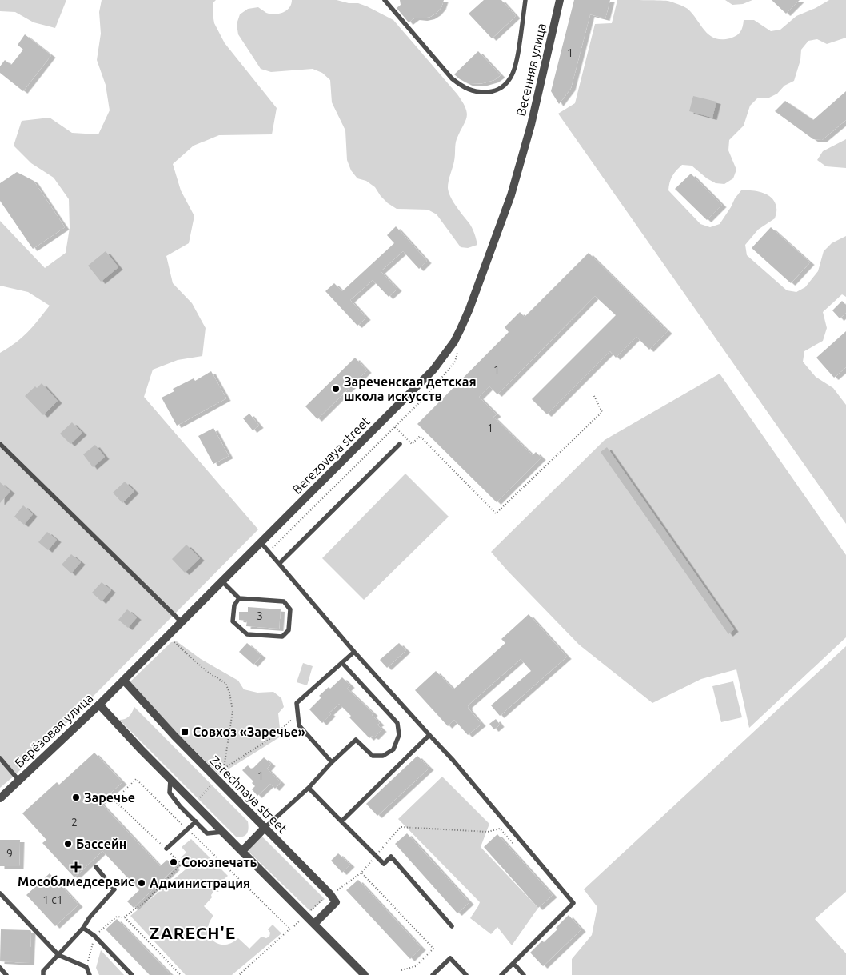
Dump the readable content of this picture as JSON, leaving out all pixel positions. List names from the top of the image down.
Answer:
{
  "streets": {
    "street": [
      "Весенняя улица",
      "Berezovaya street",
      "Берёзовая улица",
      "Zarechnaya street"
    ]
  },
  "crossings": [
    ["Весенняя улица", "Berezovaya street"],
    ["Berezovaya street", "Берёзовая улица"],
    ["Berezovaya street", "Zarechnaya street"],
    ["Берёзовая улица", "Zarechnaya street"]
  ],
  "districts": ["ZARECH'E"],
  "places": {
    "other": [
      "Зареченская детская школа искусств",
      "Заречье",
      "Бассейн",
      "Союзпечать",
      "Администрация"
    ],
    "transit": ["Совхоз «Заречье»"],
    "health": ["Мособлмедсервис"]
  },
  "house_numbers": [
    "1",
    "1",
    "1",
    "3",
    "1",
    "2",
    "9",
    "1 с1"
  ]
}
